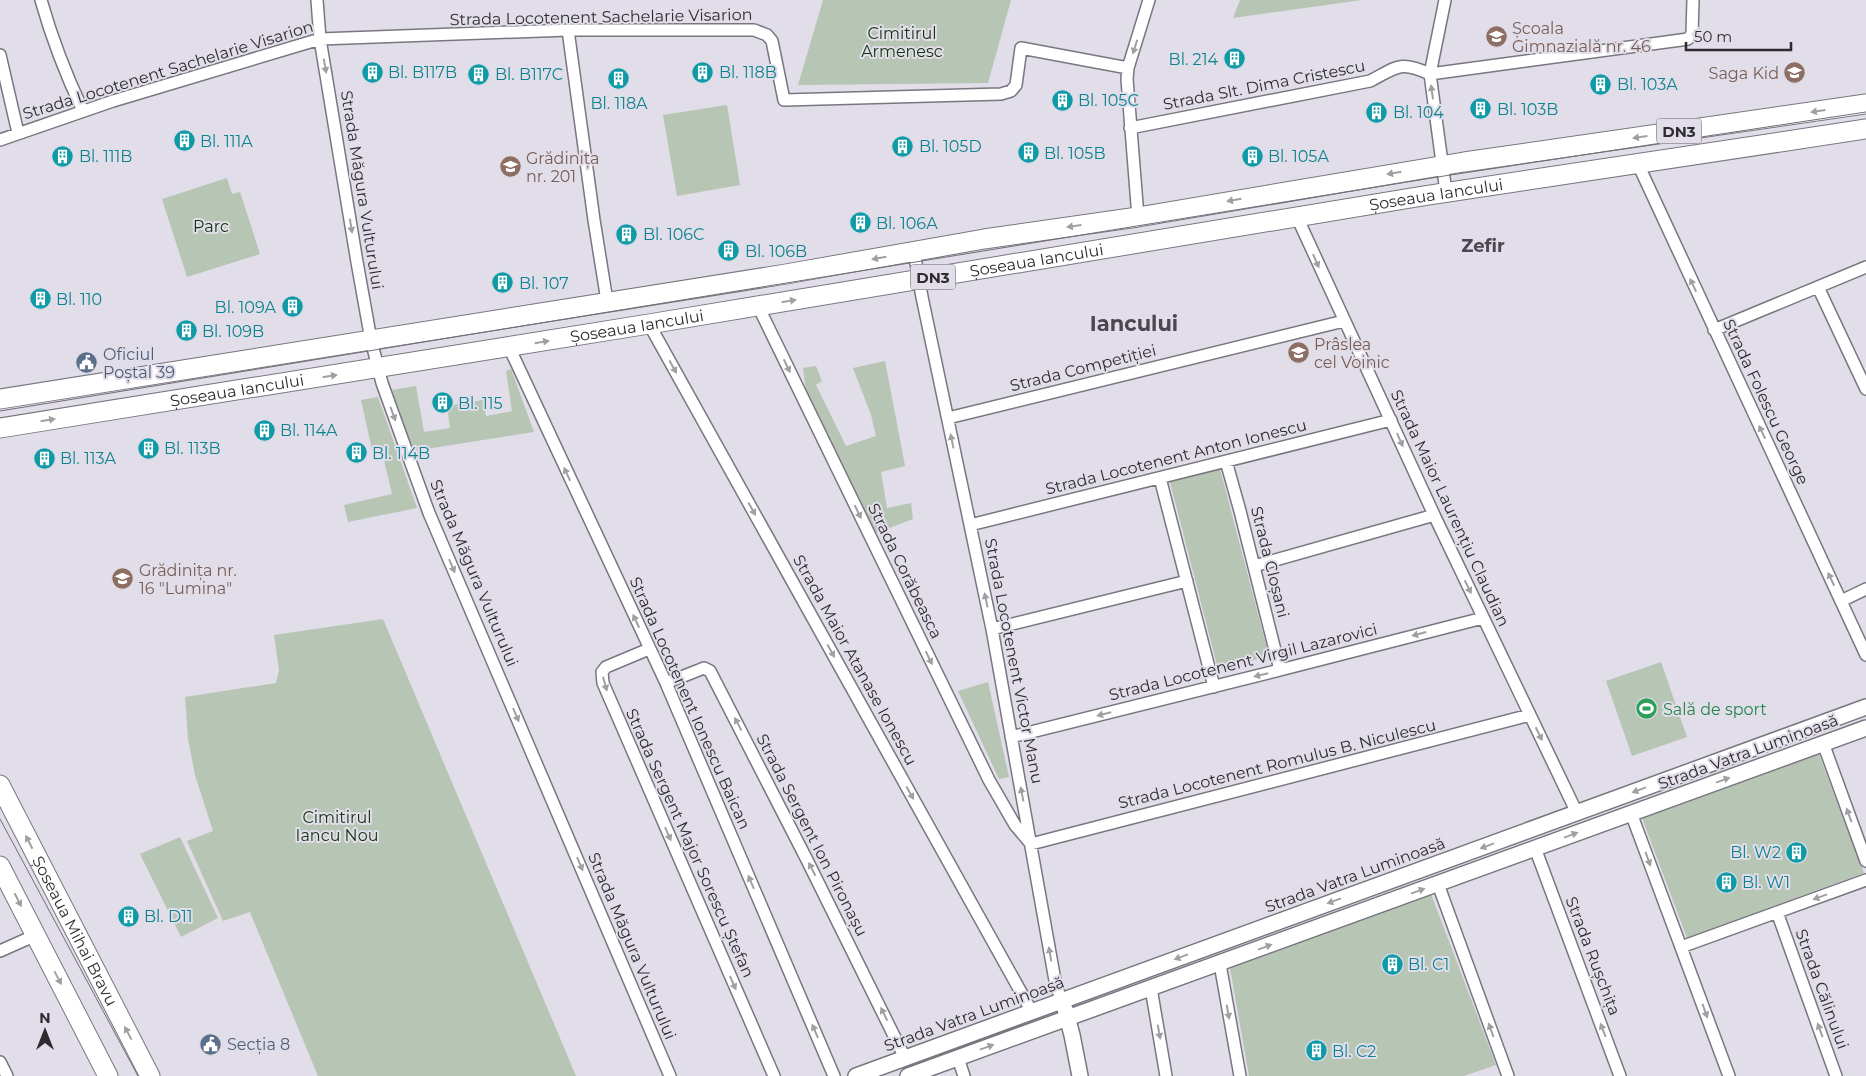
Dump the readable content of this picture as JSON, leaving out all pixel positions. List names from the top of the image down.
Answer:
{
  "streets": {
    "main road": ["DN3", "Șoseaua Iancului", "Șoseaua Mihai Bravu"],
    "street": [
      "Strada Locotenent Sachelarie Visarion",
      "Strada Slt. Dima Cristescu",
      "Strada Măgura Vulturului",
      "Strada Competiției",
      "Strada Folescu George",
      "Strada Locotenent Anton Ionescu",
      "Strada Maior Laurențiu Claudian",
      "Strada Cloșani",
      "Strada Corăbeasca",
      "Strada Maior Atanase Ionescu",
      "Strada Locotenent Victor Manu",
      "Strada Locotenent Virgil Lazarovici",
      "Strada Locotenent Ionescu Baican",
      "Strada Vatra Luminoasă",
      "Strada Locotenent Romulus B. Niculescu",
      "Strada Sergent Ion Pironașu",
      "Strada Sergent Major Sorescu Ștefan",
      "Strada Rușchița",
      "Strada Călinului"
    ]
  },
  "crossings": [
    ["Strada Locotenent Sachelarie Visarion", "Strada Măgura Vulturului"],
    ["Strada Măgura Vulturului", "Șoseaua Iancului"],
    ["Șoseaua Iancului", "Strada Folescu George"],
    ["Șoseaua Iancului", "Strada Maior Laurențiu Claudian"],
    ["Șoseaua Iancului", "Strada Corăbeasca"],
    ["Șoseaua Iancului", "Strada Maior Atanase Ionescu"],
    ["Șoseaua Iancului", "Strada Locotenent Victor Manu"],
    ["Șoseaua Iancului", "Strada Locotenent Ionescu Baican"],
    ["Strada Competiției", "Strada Maior Laurențiu Claudian"],
    ["Strada Competiției", "Strada Locotenent Victor Manu"],
    ["Strada Locotenent Anton Ionescu", "Strada Maior Laurențiu Claudian"],
    ["Strada Locotenent Anton Ionescu", "Strada Cloșani"],
    ["Strada Locotenent Anton Ionescu", "Strada Locotenent Victor Manu"],
    ["Strada Maior Laurențiu Claudian", "Strada Locotenent Virgil Lazarovici"],
    ["Strada Maior Laurențiu Claudian", "Strada Vatra Luminoasă"],
    ["Strada Maior Laurențiu Claudian", "Strada Locotenent Romulus B. Niculescu"],
    ["Strada Cloșani", "Strada Locotenent Virgil Lazarovici"],
    ["Strada Corăbeasca", "Strada Locotenent Victor Manu"],
    ["Strada Corăbeasca", "Strada Locotenent Romulus B. Niculescu"],
    ["Strada Maior Atanase Ionescu", "Strada Vatra Luminoasă"],
    ["Strada Locotenent Victor Manu", "Strada Locotenent Virgil Lazarovici"],
    ["Strada Locotenent Victor Manu", "Strada Vatra Luminoasă"],
    ["Strada Locotenent Victor Manu", "Strada Locotenent Romulus B. Niculescu"],
    ["Strada Locotenent Ionescu Baican", "Strada Sergent Ion Pironașu"],
    ["Strada Locotenent Ionescu Baican", "Strada Sergent Major Sorescu Ștefan"],
    ["Strada Vatra Luminoasă", "Strada Sergent Ion Pironașu"],
    ["Strada Vatra Luminoasă", "Strada Rușchița"]
  ],
  "one_way": [
    "Strada Măgura Vulturului",
    "Strada Folescu George",
    "Strada Maior Laurențiu Claudian",
    "Strada Corăbeasca",
    "Strada Maior Atanase Ionescu",
    "Strada Locotenent Victor Manu",
    "Strada Locotenent Virgil Lazarovici",
    "Strada Locotenent Ionescu Baican",
    "Strada Sergent Ion Pironașu",
    "Strada Sergent Major Sorescu Ștefan",
    "Strada Rușchița",
    "Strada Călinului"
  ],
  "districts": ["Zefir", "Iancului"],
  "parks": ["Cimitirul Armenesc", "Parc", "Cimitirul Iancu Nou"],
  "places": {
    "school or university": [
      "Școala Gimnazială nr. 46",
      "Saga Kid",
      "Grădinița nr. 201",
      "Prâslea cel Voinic",
      "Grădinița nr. 16 \"Lumina\""
    ],
    "building": [
      "Bl. 214",
      "Bl. B117B",
      "Bl. 118B",
      "Bl. B117C",
      "Bl. 118A",
      "Bl. 103A",
      "Bl. 105C",
      "Bl. 103B",
      "Bl. 104",
      "Bl. 111A",
      "Bl. 105D",
      "Bl. 105B",
      "Bl. 111B",
      "Bl. 105A",
      "Bl. 106A",
      "Bl. 106C",
      "Bl. 106B",
      "Bl. 107",
      "Bl. 110",
      "Bl. 109A",
      "Bl. 109B",
      "Bl. 115",
      "Bl. 114A",
      "Bl. 113B",
      "Bl. 114B",
      "Bl. 113A",
      "Bl. W2",
      "Bl. W1",
      "Bl. D11",
      "Bl. C1",
      "Bl. C2"
    ],
    "public building": ["Oficiul Poștal 39", "Secția 8"],
    "sports": ["Sală de sport"]
  },
  "scale_bar": "50 m",
  "north": "top"
}
